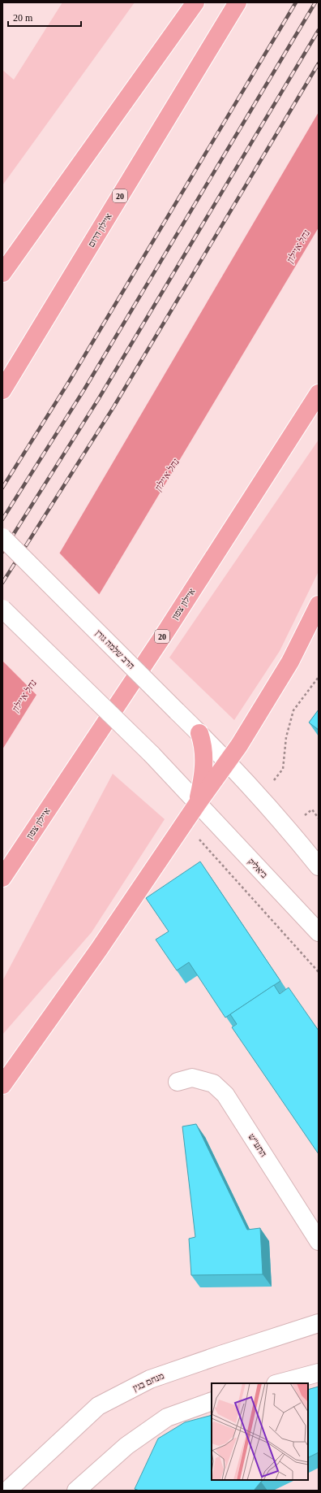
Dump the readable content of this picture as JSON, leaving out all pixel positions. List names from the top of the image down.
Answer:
{
  "streets": {
    "highway": ["20", "איילון דרום", "איילון צפון"],
    "main road": [
      "הרב שלמה גורן",
      "ביאליק",
      "התע\"ש",
      "מנחם בגין"
    ]
  },
  "water": ["נחל איילון"],
  "scale_bar": "20 m"
}
